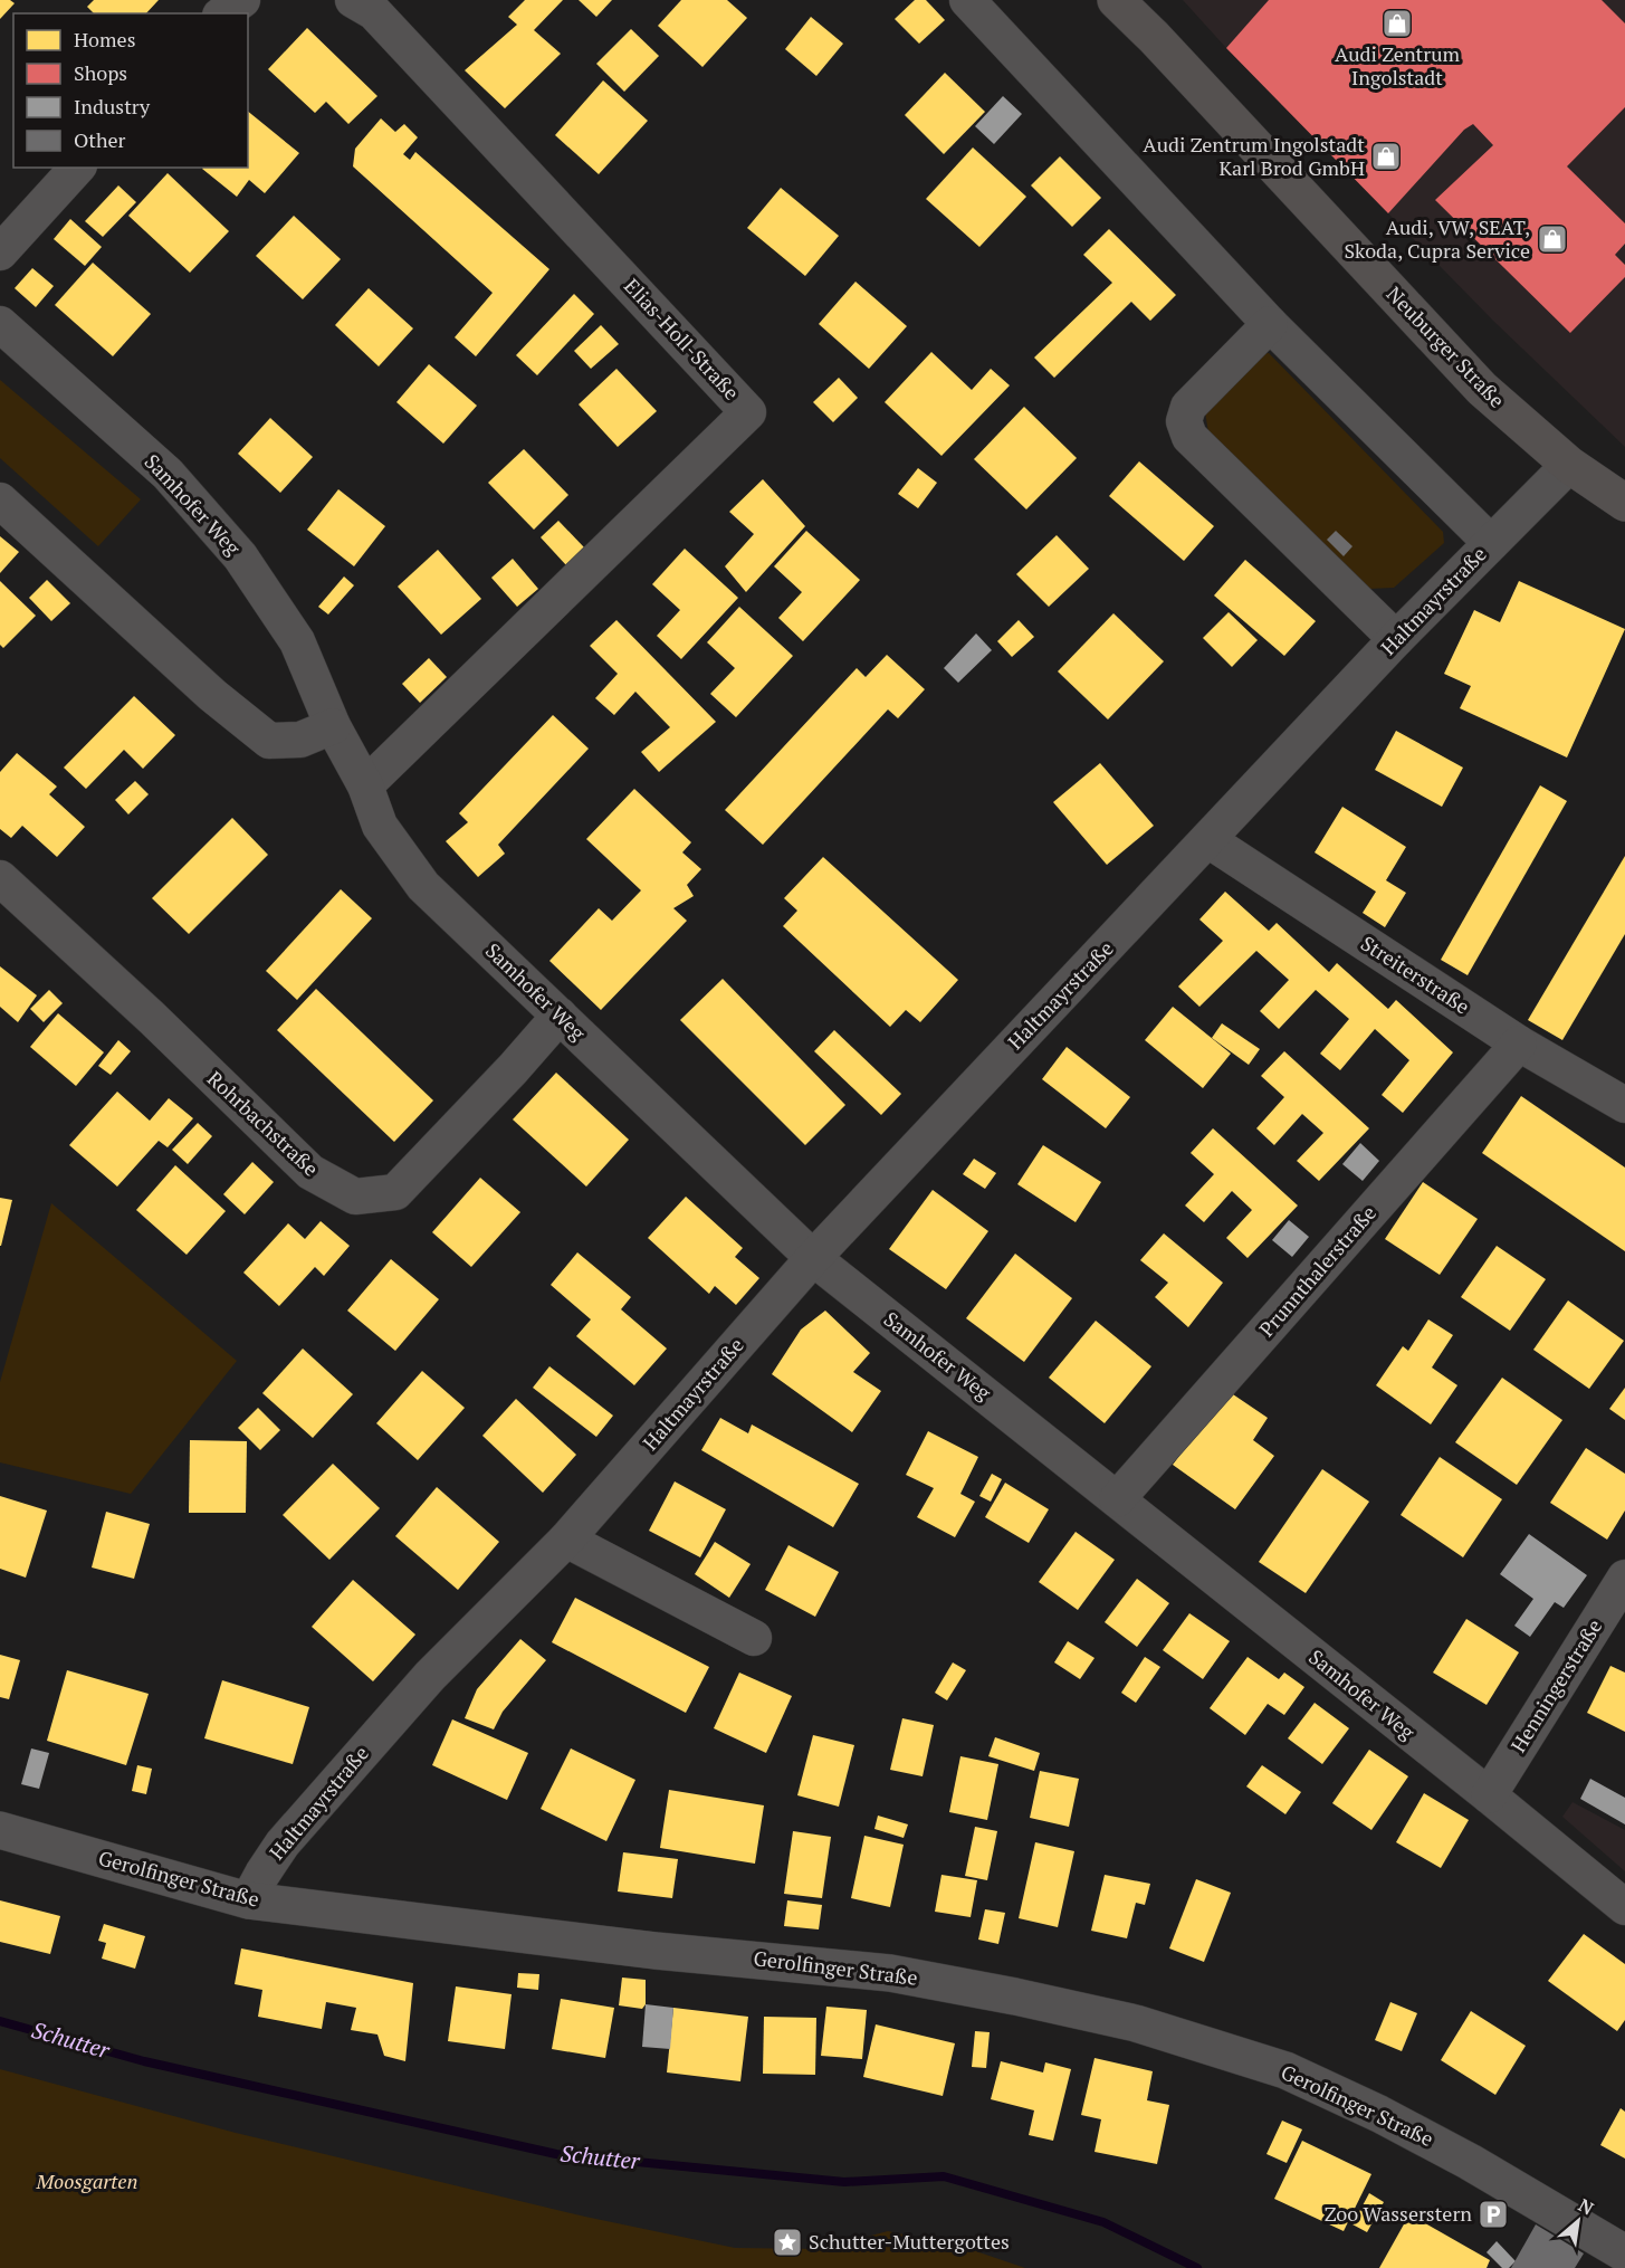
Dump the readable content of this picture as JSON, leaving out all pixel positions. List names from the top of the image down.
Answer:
{
  "streets": {
    "main road": ["Neuburger Straße"],
    "street": [
      "Elias-Holl-Straße",
      "Samhofer Weg",
      "Haltmayrstraße",
      "Streiterstraße",
      "Rohrbachstraße",
      "Prunnthalerstraße",
      "Henningerstraße",
      "Gerolfinger Straße"
    ]
  },
  "crossings": [
    ["Elias-Holl-Straße", "Samhofer Weg"],
    ["Neuburger Straße", "Haltmayrstraße"],
    ["Samhofer Weg", "Haltmayrstraße"],
    ["Samhofer Weg", "Rohrbachstraße"],
    ["Samhofer Weg", "Prunnthalerstraße"],
    ["Samhofer Weg", "Henningerstraße"],
    ["Haltmayrstraße", "Streiterstraße"],
    ["Haltmayrstraße", "Gerolfinger Straße"],
    ["Streiterstraße", "Prunnthalerstraße"]
  ],
  "water": ["Schutter"],
  "parks": ["Moosgarten"],
  "places": {
    "shop": ["Audi Zentrum Ingolstadt", "Audi Zentrum Ingolstadt Karl Brod GmbH", "Audi, VW, SEAT, Skoda, Cupra Service"],
    "parking": ["Zoo Wasserstern"],
    "place": ["Schutter-Muttergottes"]
  },
  "legend": [
    "Homes",
    "Shops",
    "Industry",
    "Other"
  ],
  "north": "top right"
}
